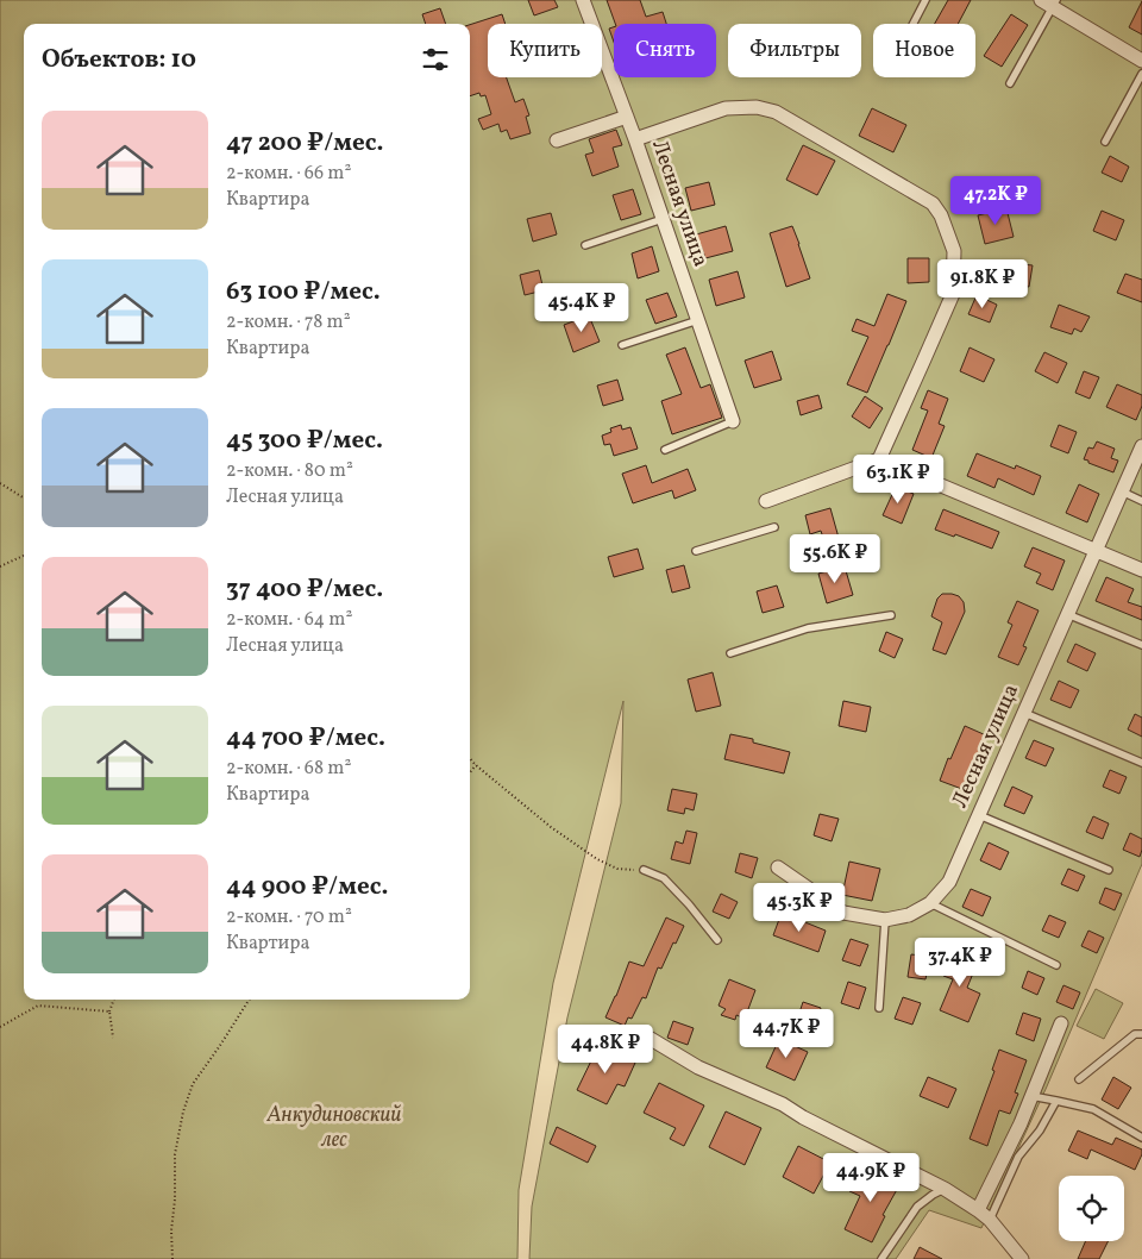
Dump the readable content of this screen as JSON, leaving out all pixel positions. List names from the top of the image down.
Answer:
{
  "streets": {
    "street": ["Лесная улица"]
  },
  "parks": ["Анкудиновский лес"],
  "page": {
    "chip": [
      "Купить",
      "Снять",
      "Фильтры",
      "Новое"
    ],
    "heading": "Объектов: 10",
    "list": [
      {
        "name": "47 200 ₽/мес.",
        "note": "2-комн. · 66 m² · Квартира"
      },
      {
        "name": "63 100 ₽/мес.",
        "note": "2-комн. · 78 m² · Квартира"
      },
      {
        "name": "45 300 ₽/мес.",
        "note": "2-комн. · 80 m² · Лесная улица"
      },
      {
        "name": "37 400 ₽/мес.",
        "note": "2-комн. · 64 m² · Лесная улица"
      },
      {
        "name": "44 700 ₽/мес.",
        "note": "2-комн. · 68 m² · Квартира"
      },
      {
        "name": "44 900 ₽/мес.",
        "note": "2-комн. · 70 m² · Квартира"
      }
    ],
    "price": [
      "47.2K ₽",
      "91.8K ₽",
      "45.4K ₽",
      "63.1K ₽",
      "55.6K ₽",
      "45.3K ₽",
      "37.4K ₽",
      "44.7K ₽",
      "44.8K ₽",
      "44.9K ₽"
    ]
  }
}
